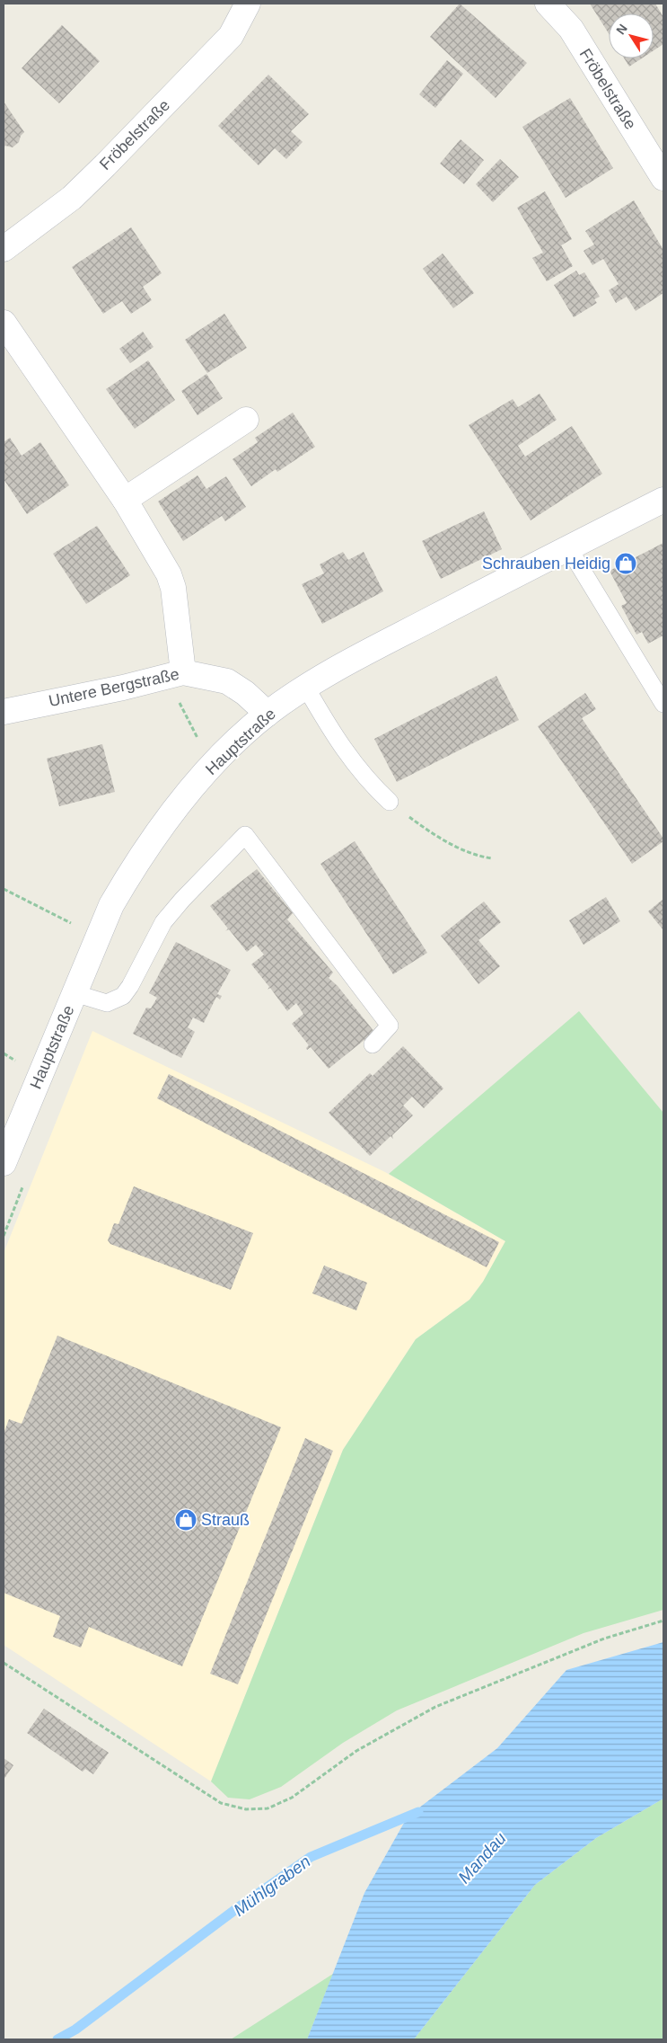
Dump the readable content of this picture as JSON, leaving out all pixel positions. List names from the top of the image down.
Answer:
{
  "streets": {
    "street": ["Fröbelstraße", "Untere Bergstraße", "Hauptstraße"]
  },
  "crossings": [
    ["Untere Bergstraße", "Hauptstraße"]
  ],
  "water": ["Mandau", "Mühlgraben"],
  "places": {
    "shop": ["Schrauben Heidig", "Strauß"]
  },
  "north": "top left"
}
